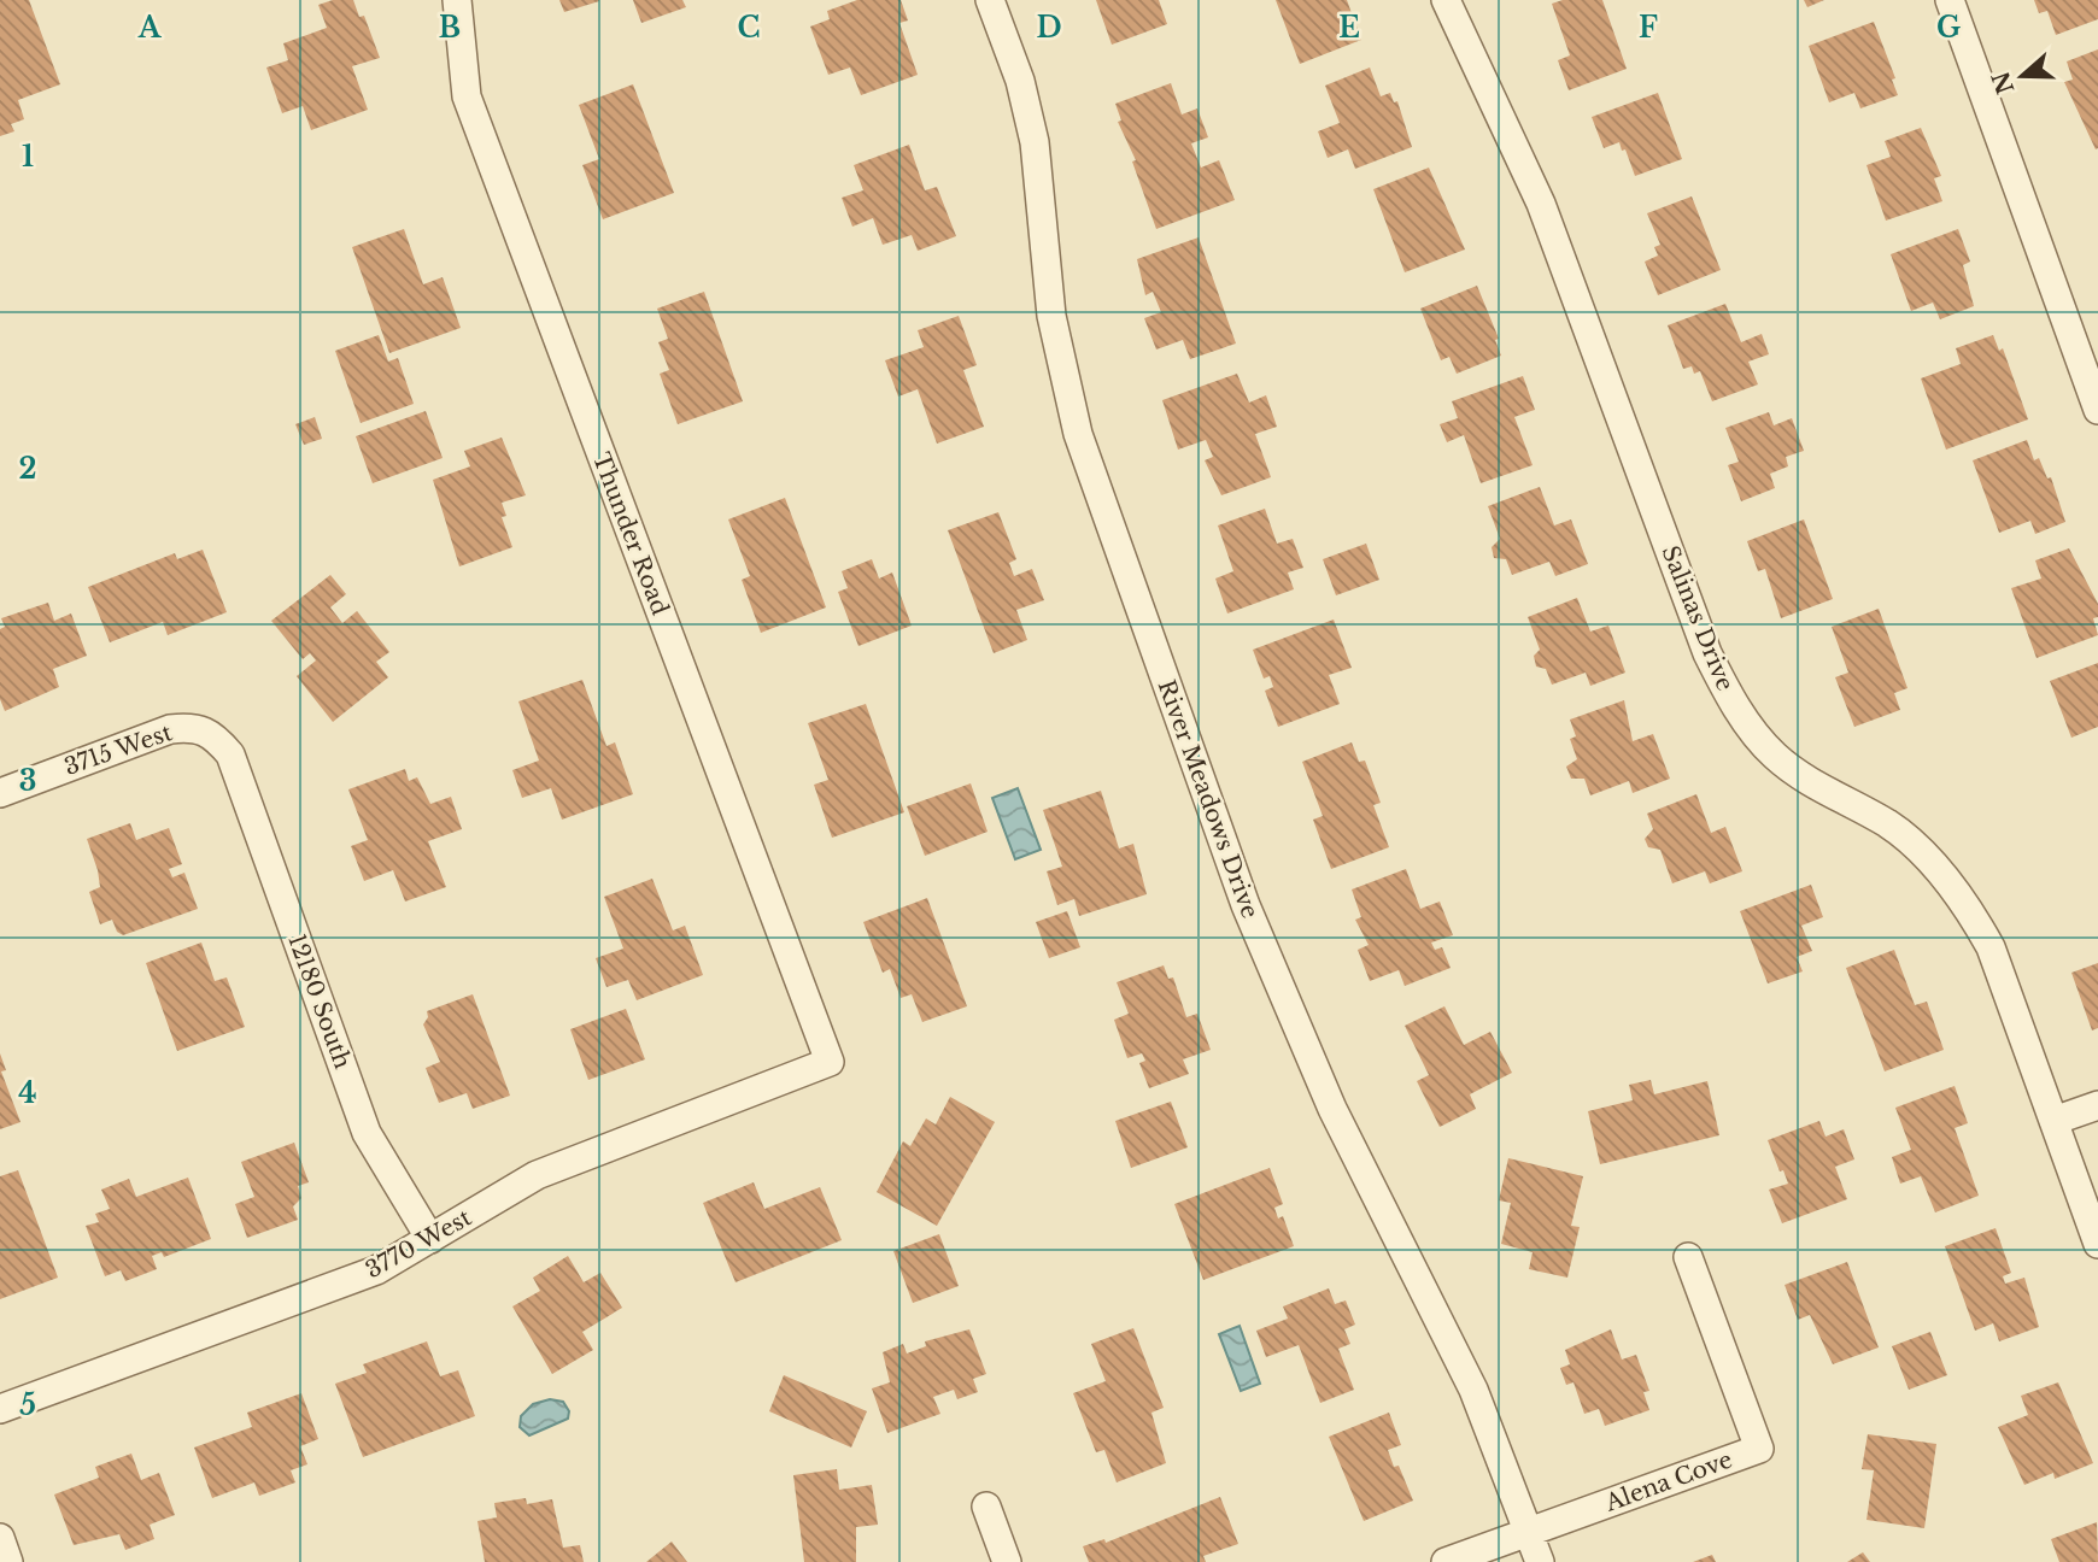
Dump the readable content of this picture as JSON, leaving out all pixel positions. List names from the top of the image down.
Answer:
{
  "streets": {
    "street": [
      "Thunder Road",
      "Salinas Drive",
      "3715 West",
      "River Meadows Drive",
      "12180 South",
      "3770 West",
      "Alena Cove"
    ]
  },
  "crossings": [
    ["Thunder Road", "3770 West"],
    ["3715 West", "12180 South"],
    ["River Meadows Drive", "Alena Cove"],
    ["12180 South", "3770 West"]
  ],
  "north": "left",
  "grid": {
    "columns": [
      "A",
      "B",
      "C",
      "D",
      "E",
      "F",
      "G"
    ],
    "rows": [
      "1",
      "2",
      "3",
      "4",
      "5"
    ]
  }
}
